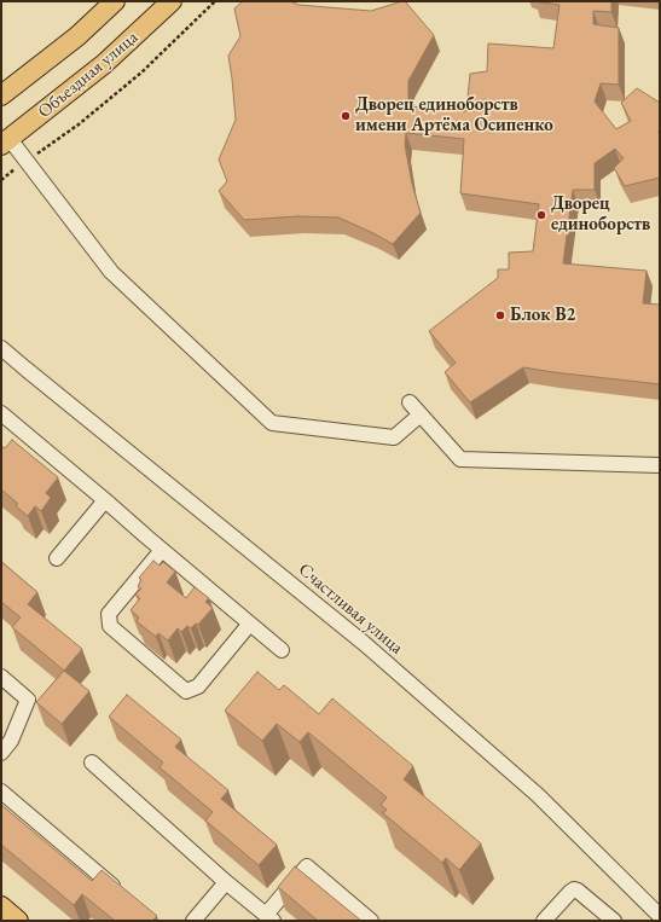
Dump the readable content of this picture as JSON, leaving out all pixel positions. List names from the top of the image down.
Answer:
{
  "streets": {
    "main road": ["Объездная улица"],
    "street": ["Счастливая улица"]
  },
  "places": ["Дворец единоборств имени Артёма Осипенко", "Дворец единоборств", "Блок В2"]
}
